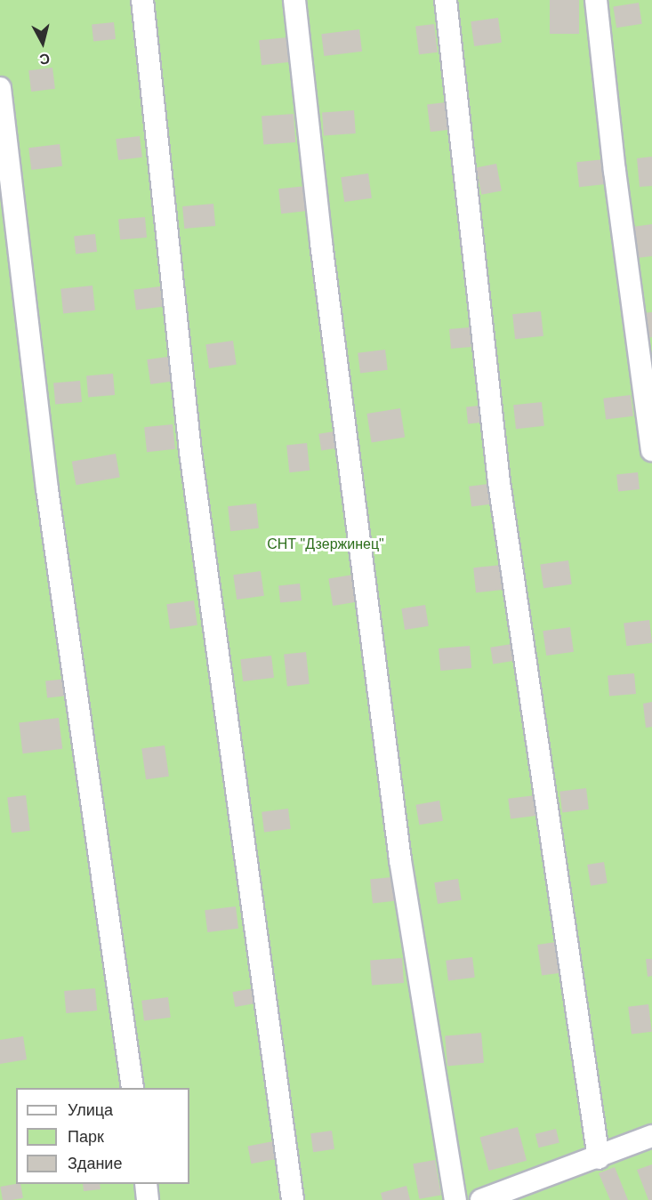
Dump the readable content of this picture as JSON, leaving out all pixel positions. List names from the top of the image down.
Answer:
{
  "parks": ["СНТ \"Дзержинец\""],
  "legend": ["Улица", "Парк", "Здание"],
  "north": "bottom"
}
